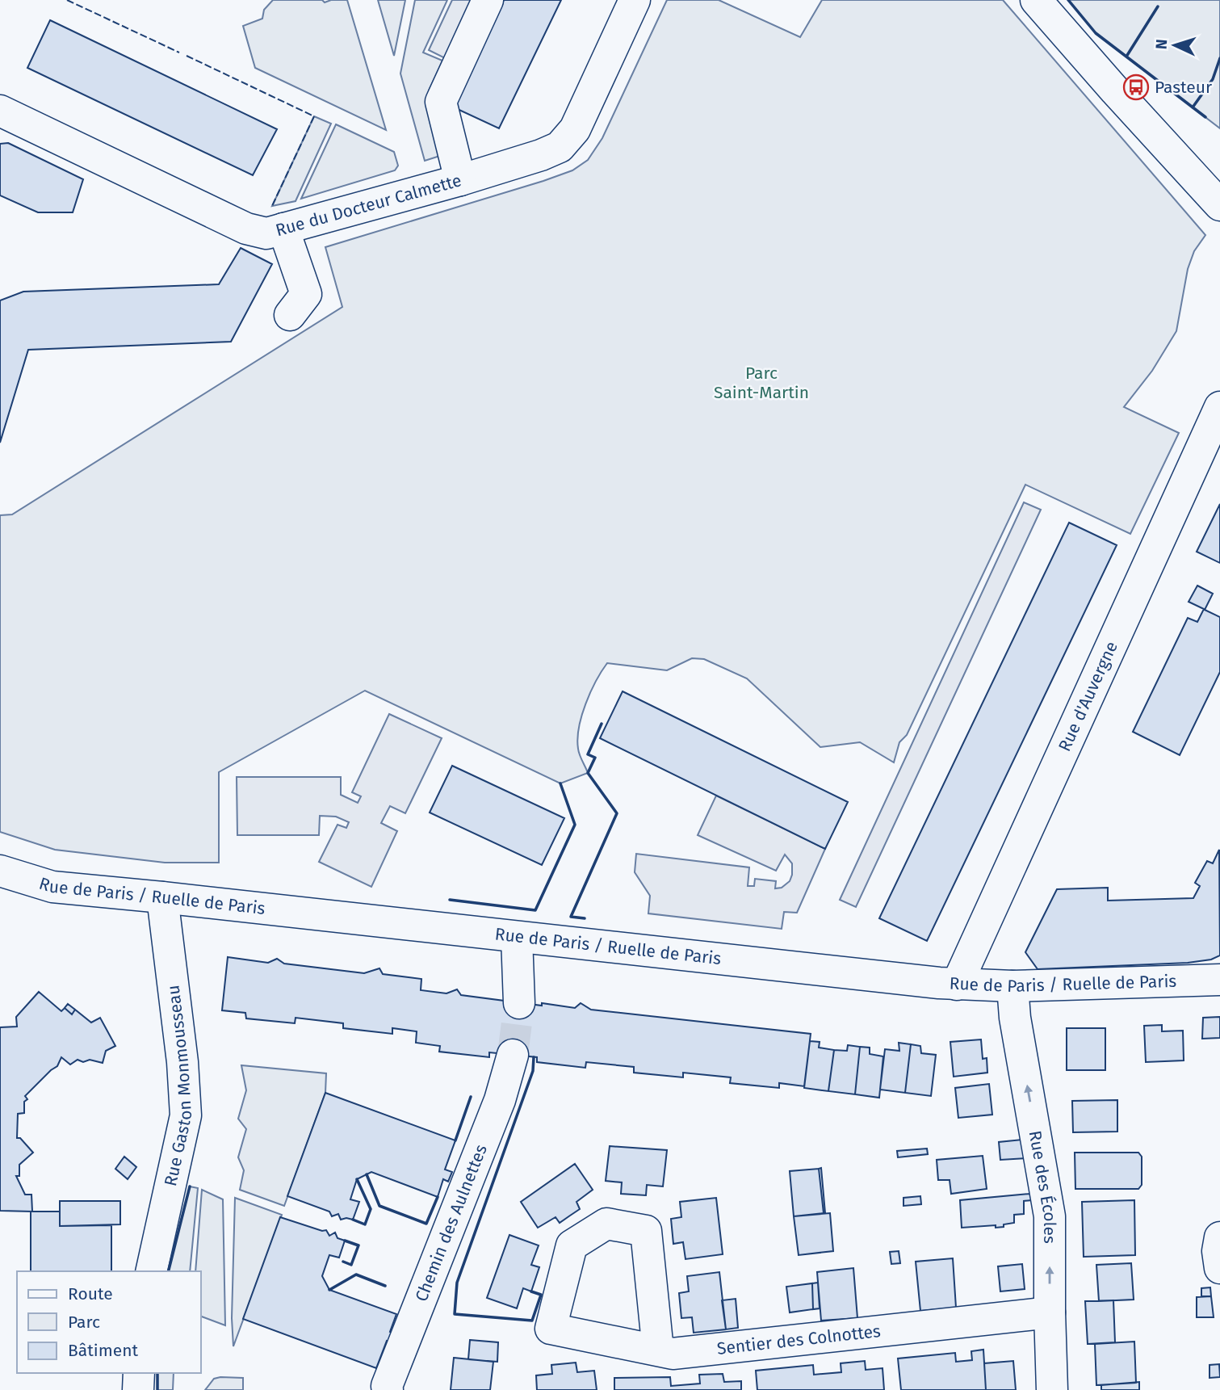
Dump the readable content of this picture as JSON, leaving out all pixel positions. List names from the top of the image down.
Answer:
{
  "streets": {
    "street": [
      "Rue du Docteur Calmette",
      "Rue d'Auvergne",
      "Rue de Paris / Ruelle de Paris",
      "Rue Gaston Monmousseau",
      "Rue des Écoles",
      "Chemin des Aulnettes",
      "Sentier des Colnottes"
    ]
  },
  "crossings": [
    ["Rue d'Auvergne", "Rue de Paris / Ruelle de Paris"],
    ["Rue de Paris / Ruelle de Paris", "Rue Gaston Monmousseau"],
    ["Rue de Paris / Ruelle de Paris", "Rue des Écoles"],
    ["Rue des Écoles", "Sentier des Colnottes"]
  ],
  "one_way": ["Rue des Écoles"],
  "parks": ["Parc Saint-Martin"],
  "places": {
    "bus stop": ["Pasteur"]
  },
  "legend": ["Route", "Parc", "Bâtiment"],
  "north": "left"
}
